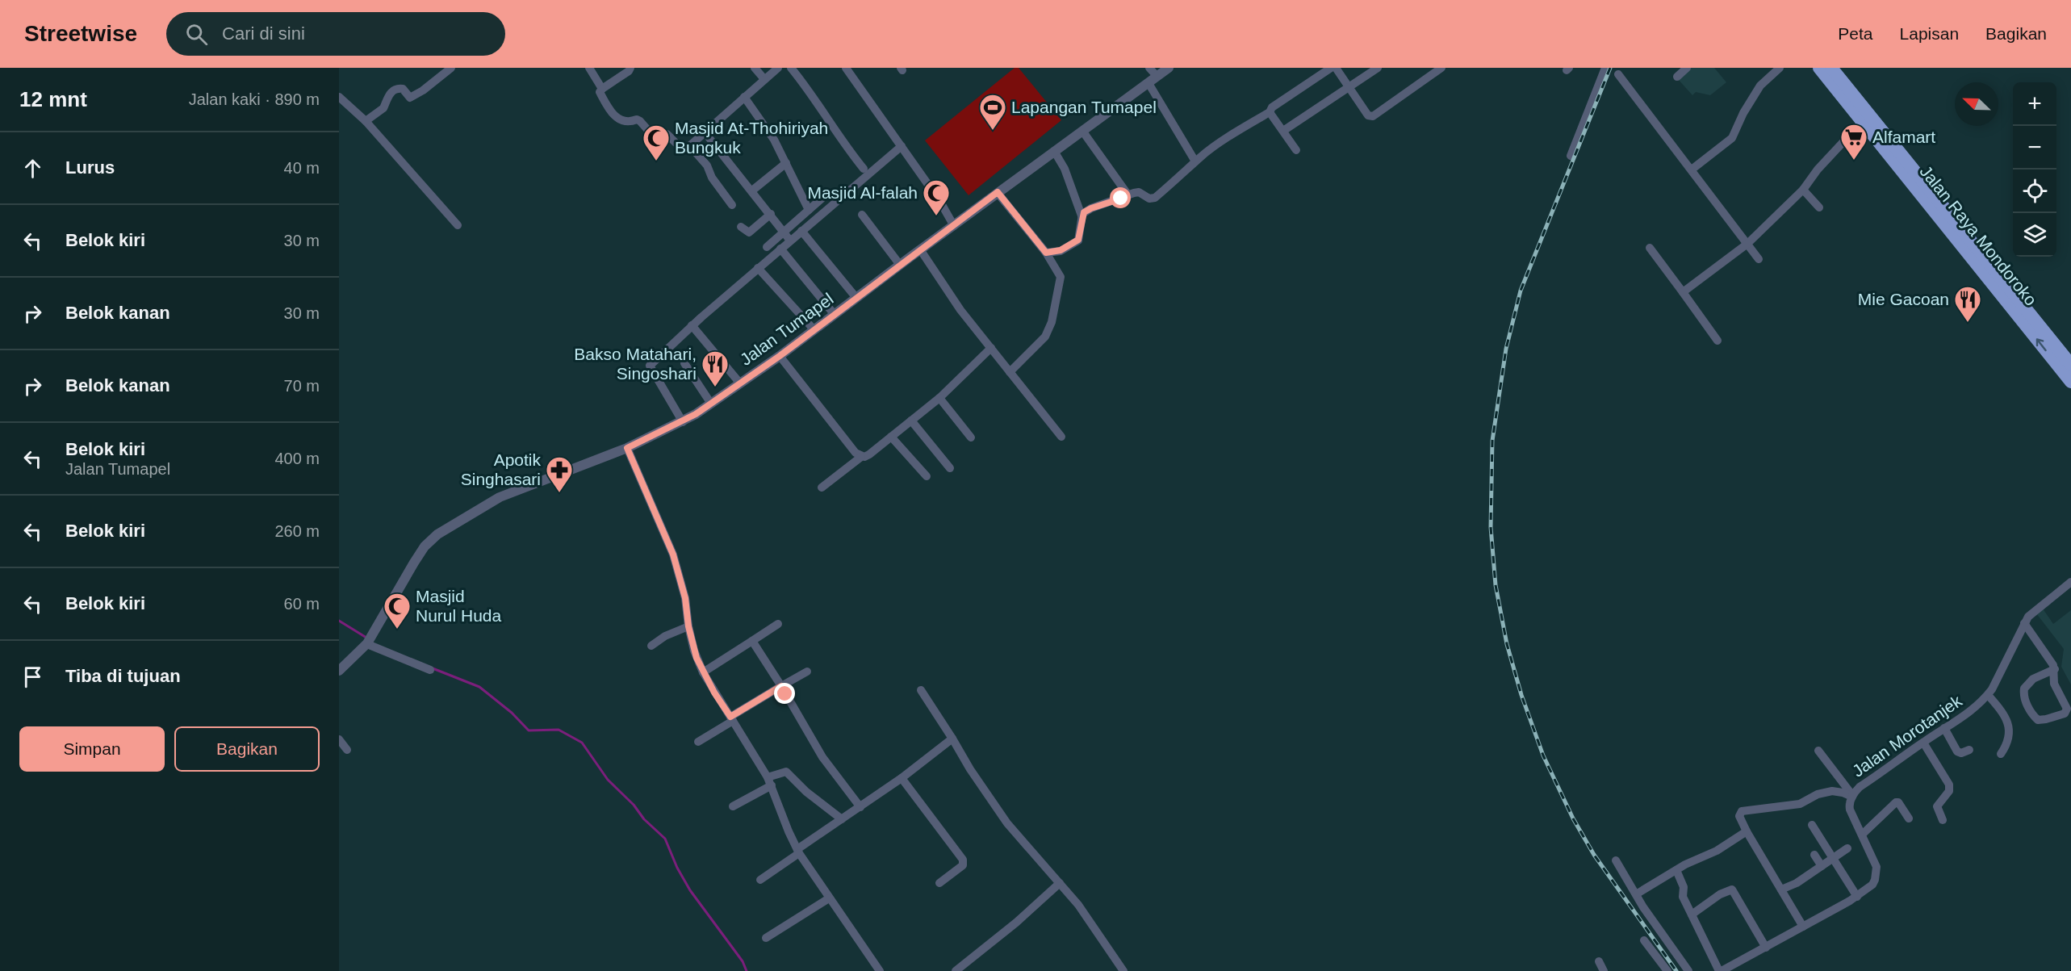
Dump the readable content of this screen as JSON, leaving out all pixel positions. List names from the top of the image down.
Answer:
{
  "streets": {
    "highway": ["Jalan Raya Mondoroko"],
    "street": ["Jalan Tumapel", "Jalan Morotanjek"]
  },
  "places": {
    "sports": ["Lapangan Tumapel"],
    "supermarket": ["Alfamart"],
    "mosque": ["Masjid At-Thohiriyah Bungkuk", "Masjid Al-falah", "Masjid Nurul Huda"],
    "restaurant": ["Mie Gacoan", "Bakso Matahari, Singoshari"],
    "pharmacy": ["Apotik Singhasari"]
  },
  "north": "top left",
  "page": {
    "header": "Streetwise",
    "search": "Cari di sini",
    "nav": ["Peta", "Lapisan", "Bagikan"],
    "heading": ["12 mnt", "Jalan kaki · 890 m"],
    "map_buttons": ["+", "−"],
    "list": [
      ["Lurus", "40 m"],
      ["Belok kiri", "30 m"],
      ["Belok kanan", "30 m"],
      ["Belok kanan", "70 m"],
      ["Belok kiri", "Jalan Tumapel", "400 m"],
      ["Belok kiri", "260 m"],
      ["Belok kiri", "60 m"],
      "Tiba di tujuan"
    ],
    "buttons": ["Simpan", "Bagikan"]
  }
}
